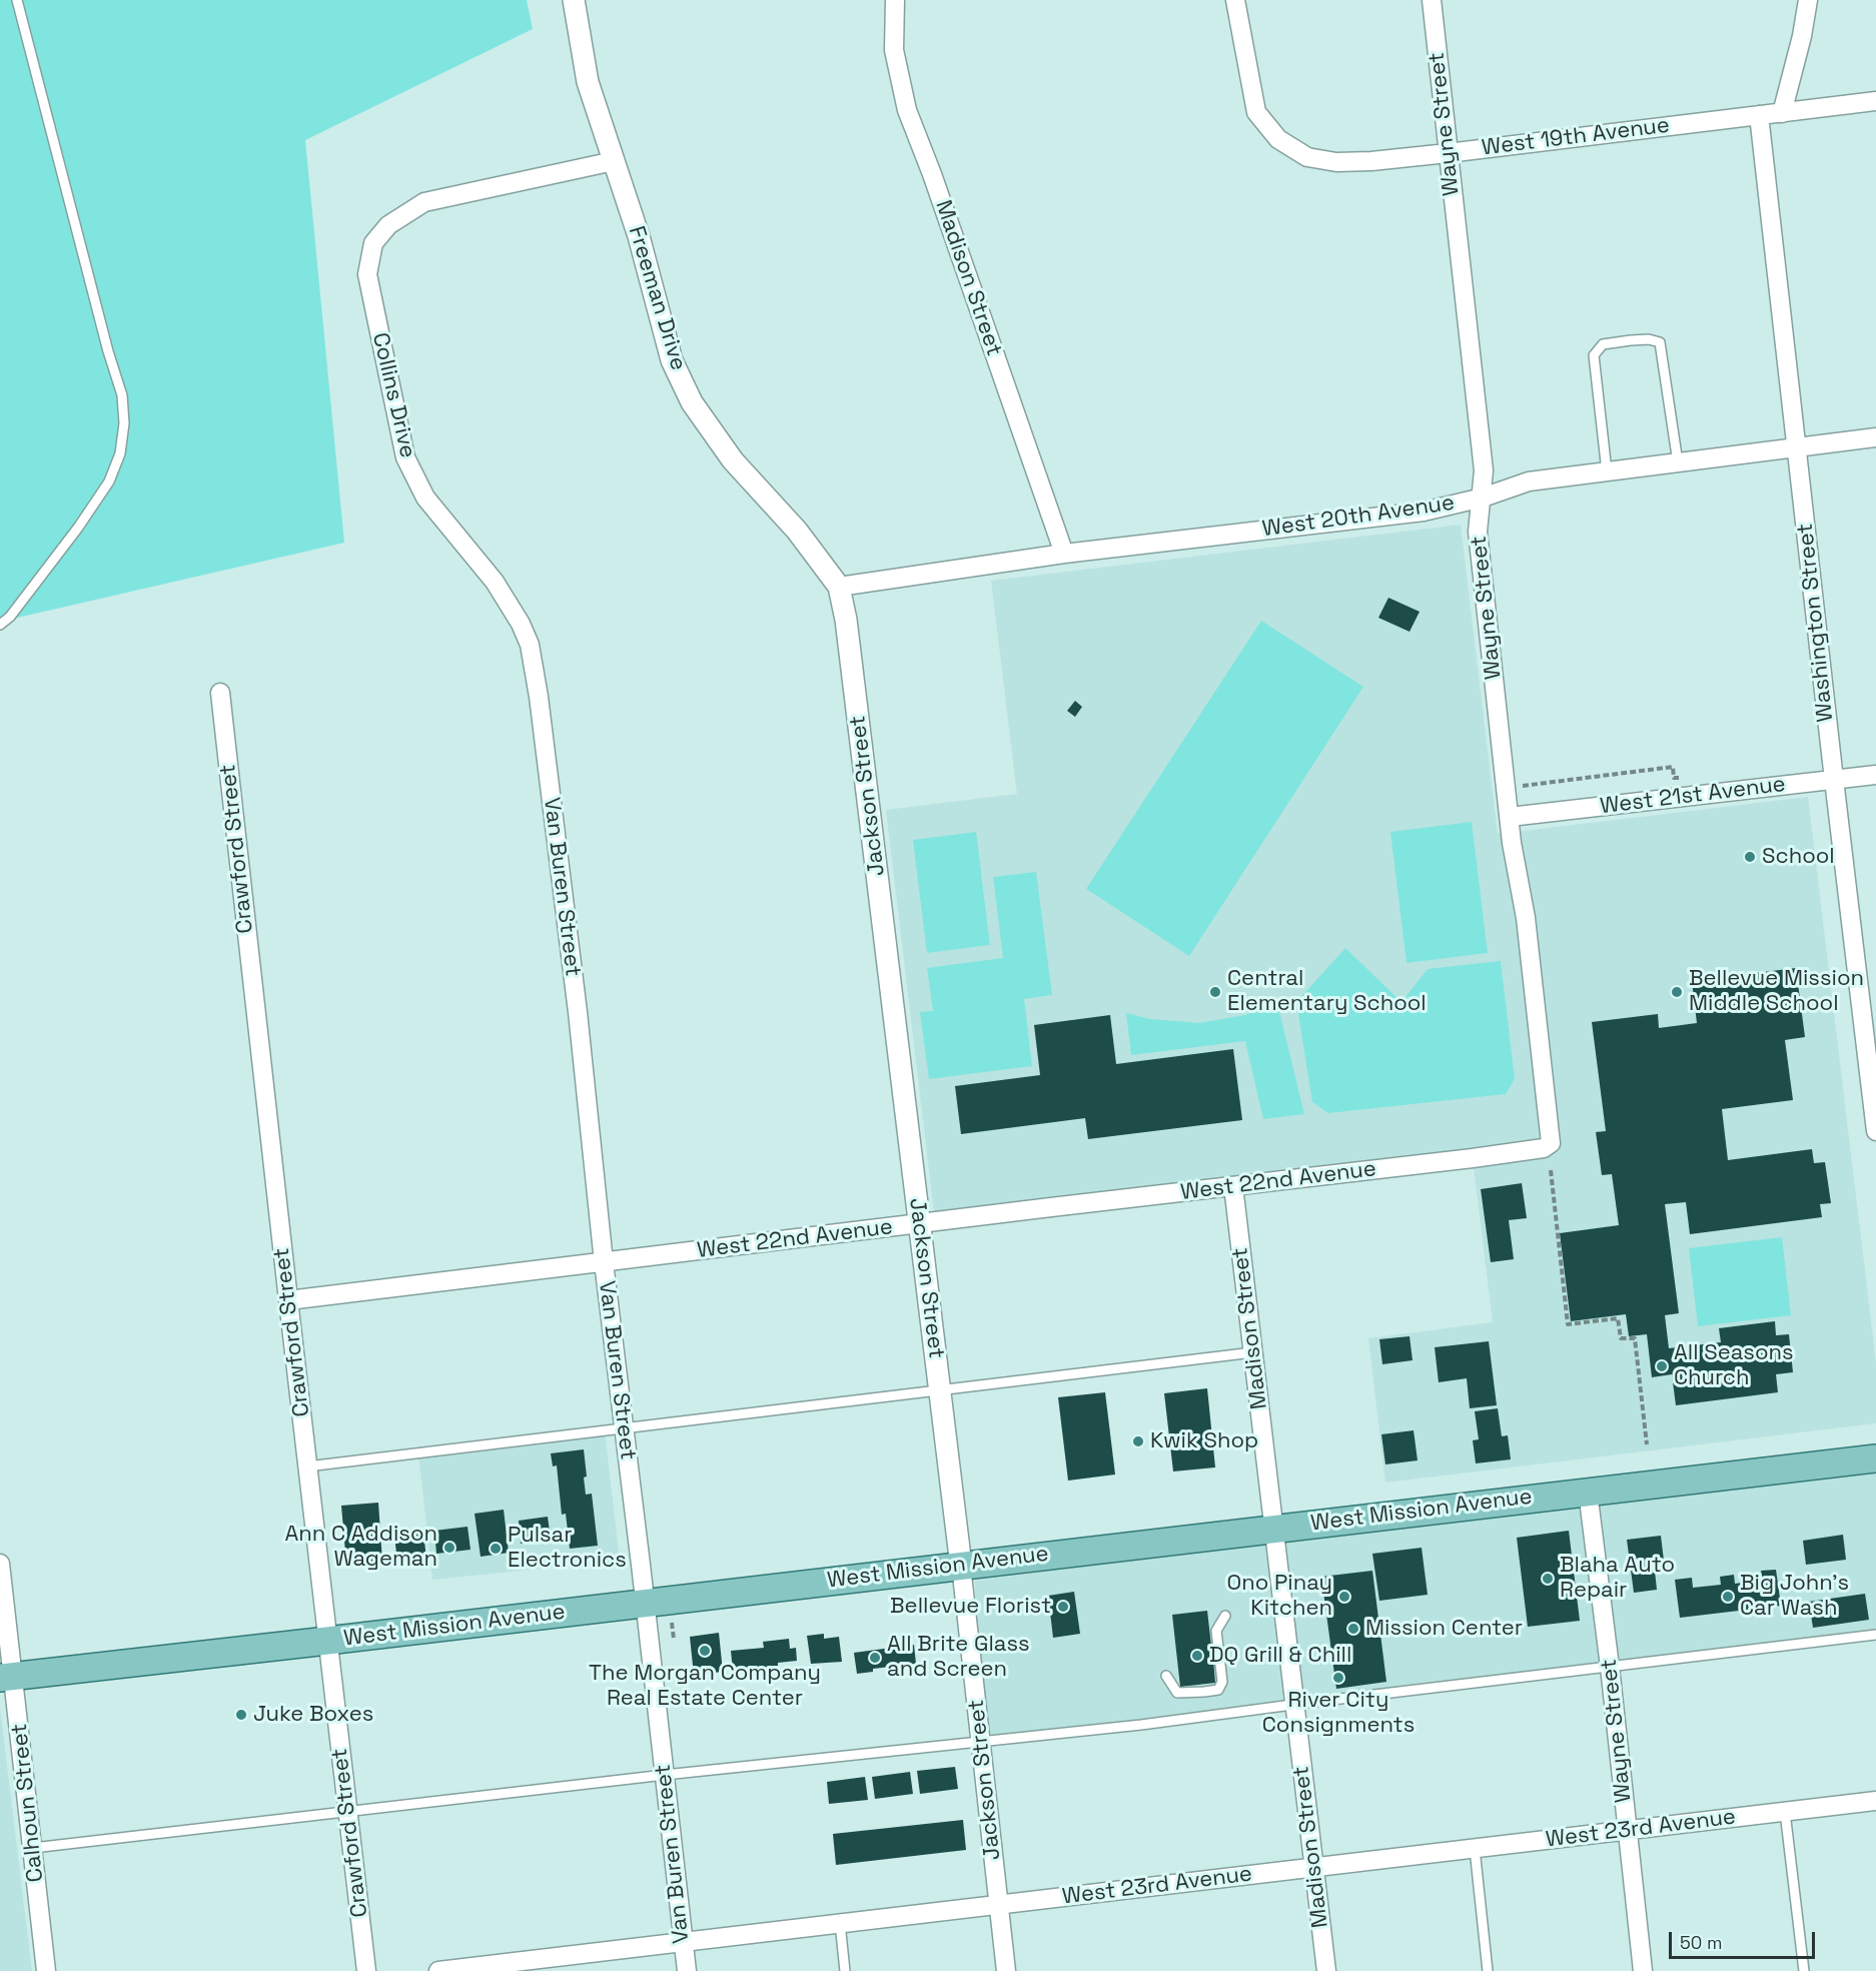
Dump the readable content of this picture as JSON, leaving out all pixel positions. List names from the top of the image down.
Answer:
{
  "streets": {
    "main road": ["West Mission Avenue"],
    "street": [
      "Wayne Street",
      "West 19th Avenue",
      "Madison Street",
      "Freeman Drive",
      "Collins Drive",
      "West 20th Avenue",
      "Washington Street",
      "Jackson Street",
      "West 21st Avenue",
      "Crawford Street",
      "Van Buren Street",
      "West 22nd Avenue",
      "Calhoun Street",
      "West 23rd Avenue"
    ]
  },
  "crossings": [
    ["Wayne Street", "West 19th Avenue"],
    ["Wayne Street", "West 20th Avenue"],
    ["Wayne Street", "West 21st Avenue"],
    ["Wayne Street", "West 22nd Avenue"],
    ["Wayne Street", "West Mission Avenue"],
    ["Wayne Street", "West 23rd Avenue"],
    ["West 19th Avenue", "Washington Street"],
    ["Madison Street", "West 20th Avenue"],
    ["Madison Street", "West 22nd Avenue"],
    ["Madison Street", "West Mission Avenue"],
    ["Madison Street", "West 23rd Avenue"],
    ["Freeman Drive", "Collins Drive"],
    ["Freeman Drive", "West 20th Avenue"],
    ["Freeman Drive", "Jackson Street"],
    ["Collins Drive", "Van Buren Street"],
    ["West 20th Avenue", "Washington Street"],
    ["West 20th Avenue", "Jackson Street"],
    ["Washington Street", "West 21st Avenue"],
    ["Jackson Street", "West 22nd Avenue"],
    ["Jackson Street", "West Mission Avenue"],
    ["Jackson Street", "West 23rd Avenue"],
    ["Crawford Street", "West 22nd Avenue"],
    ["Crawford Street", "West Mission Avenue"],
    ["Van Buren Street", "West 22nd Avenue"],
    ["Van Buren Street", "West Mission Avenue"],
    ["Van Buren Street", "West 23rd Avenue"],
    ["West Mission Avenue", "Calhoun Street"]
  ],
  "places": [
    "School",
    "Central Elementary School",
    "Bellevue Mission Middle School",
    "All Seasons Church",
    "Kwik Shop",
    "Ann C Addison Wageman",
    "Pulsar Electronics",
    "Blaha Auto Repair",
    "Ono Pinay Kitchen",
    "Big John's Car Wash",
    "Bellevue Florist",
    "Mission Center",
    "The Morgan Company Real Estate Center",
    "DQ Grill & Chill",
    "All Brite Glass and Screen",
    "River City Consignments",
    "Juke Boxes"
  ],
  "scale_bar": "50 m"
}
